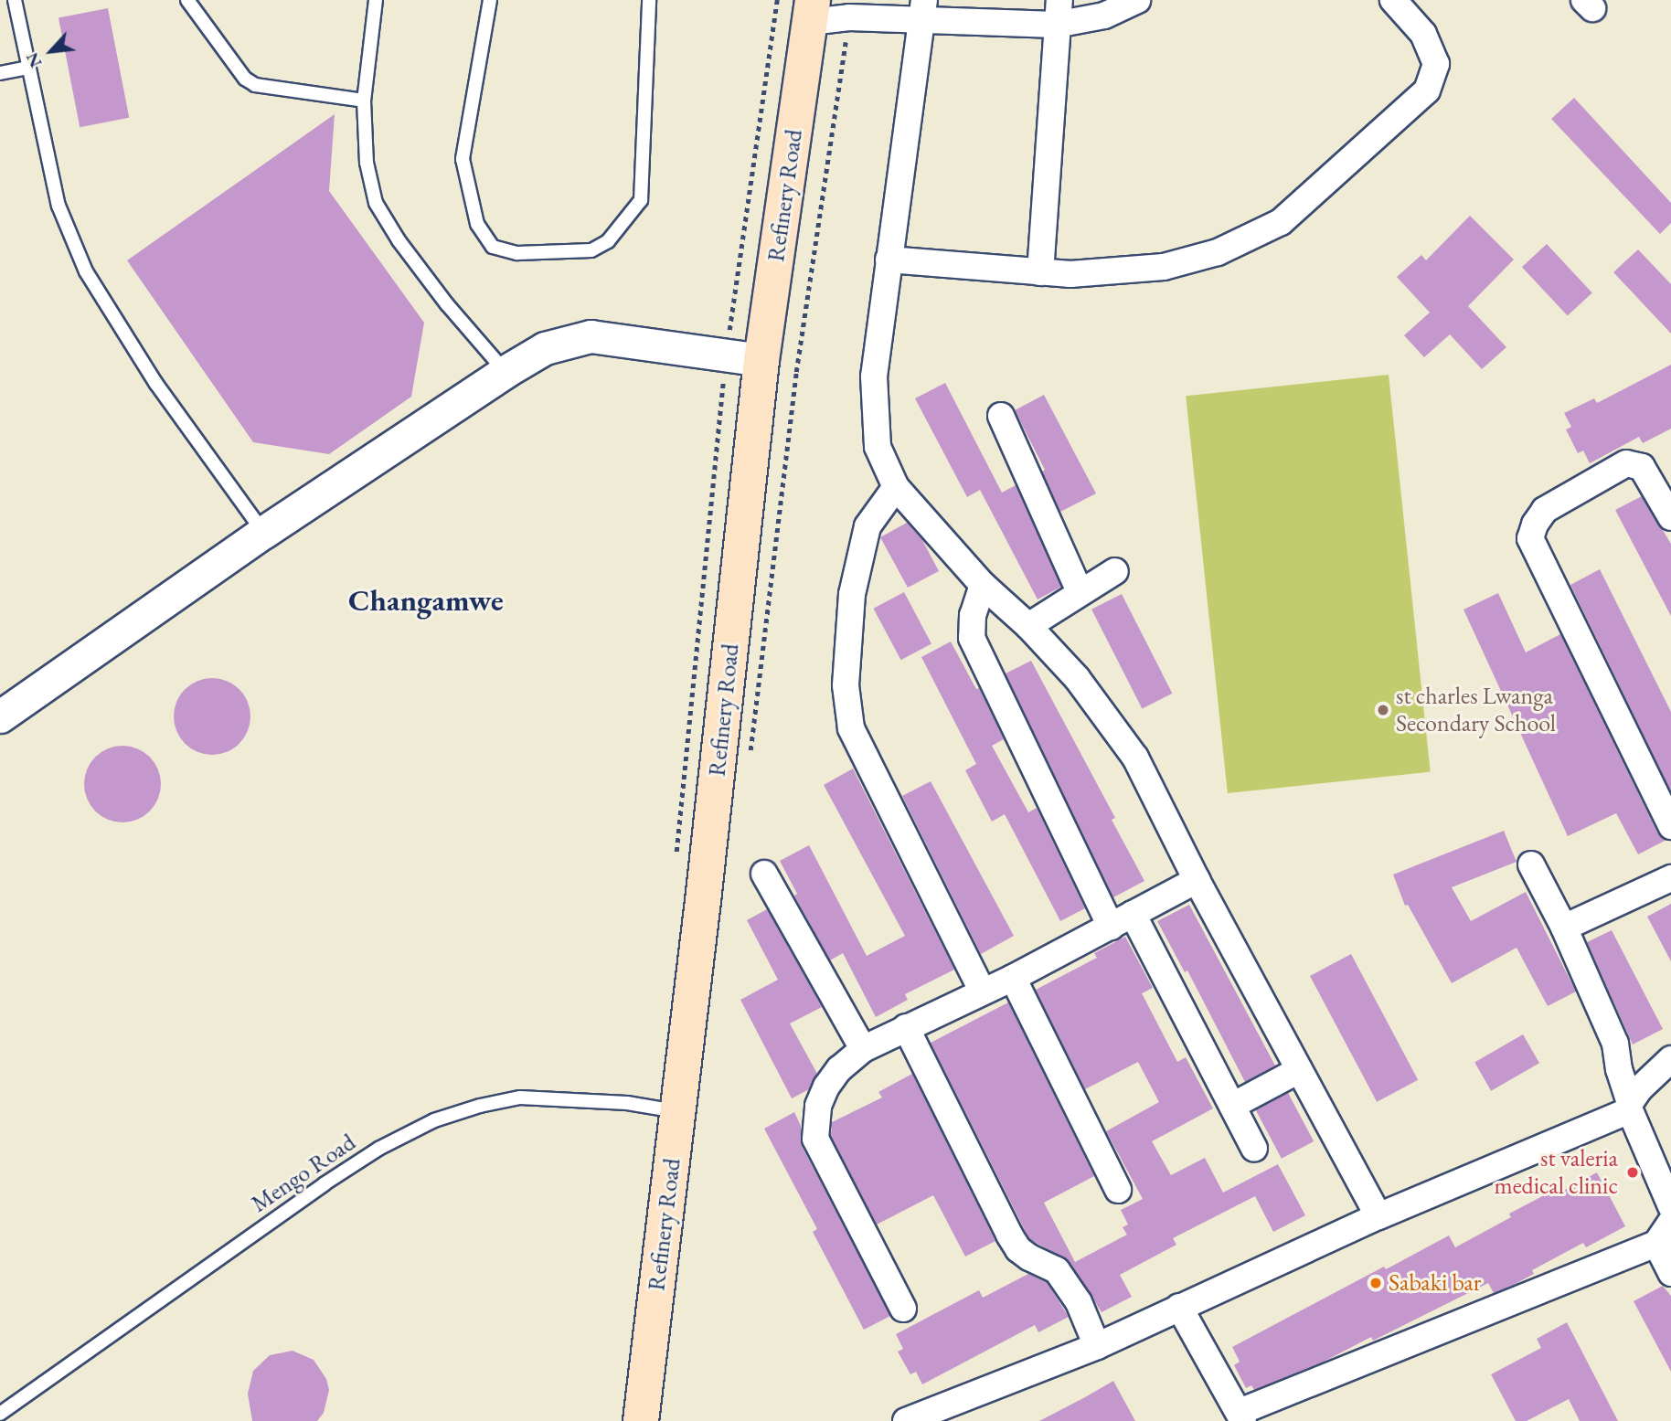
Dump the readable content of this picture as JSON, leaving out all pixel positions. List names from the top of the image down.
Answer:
{
  "streets": {
    "main road": ["Refinery Road"],
    "lane": ["Mengo Road"]
  },
  "crossings": [
    ["Refinery Road", "Mengo Road"]
  ],
  "districts": ["Changamwe"],
  "places": ["st charles Lwanga Secondary School", "st valeria medical clinic", "Sabaki bar"],
  "north": "bottom left"
}
